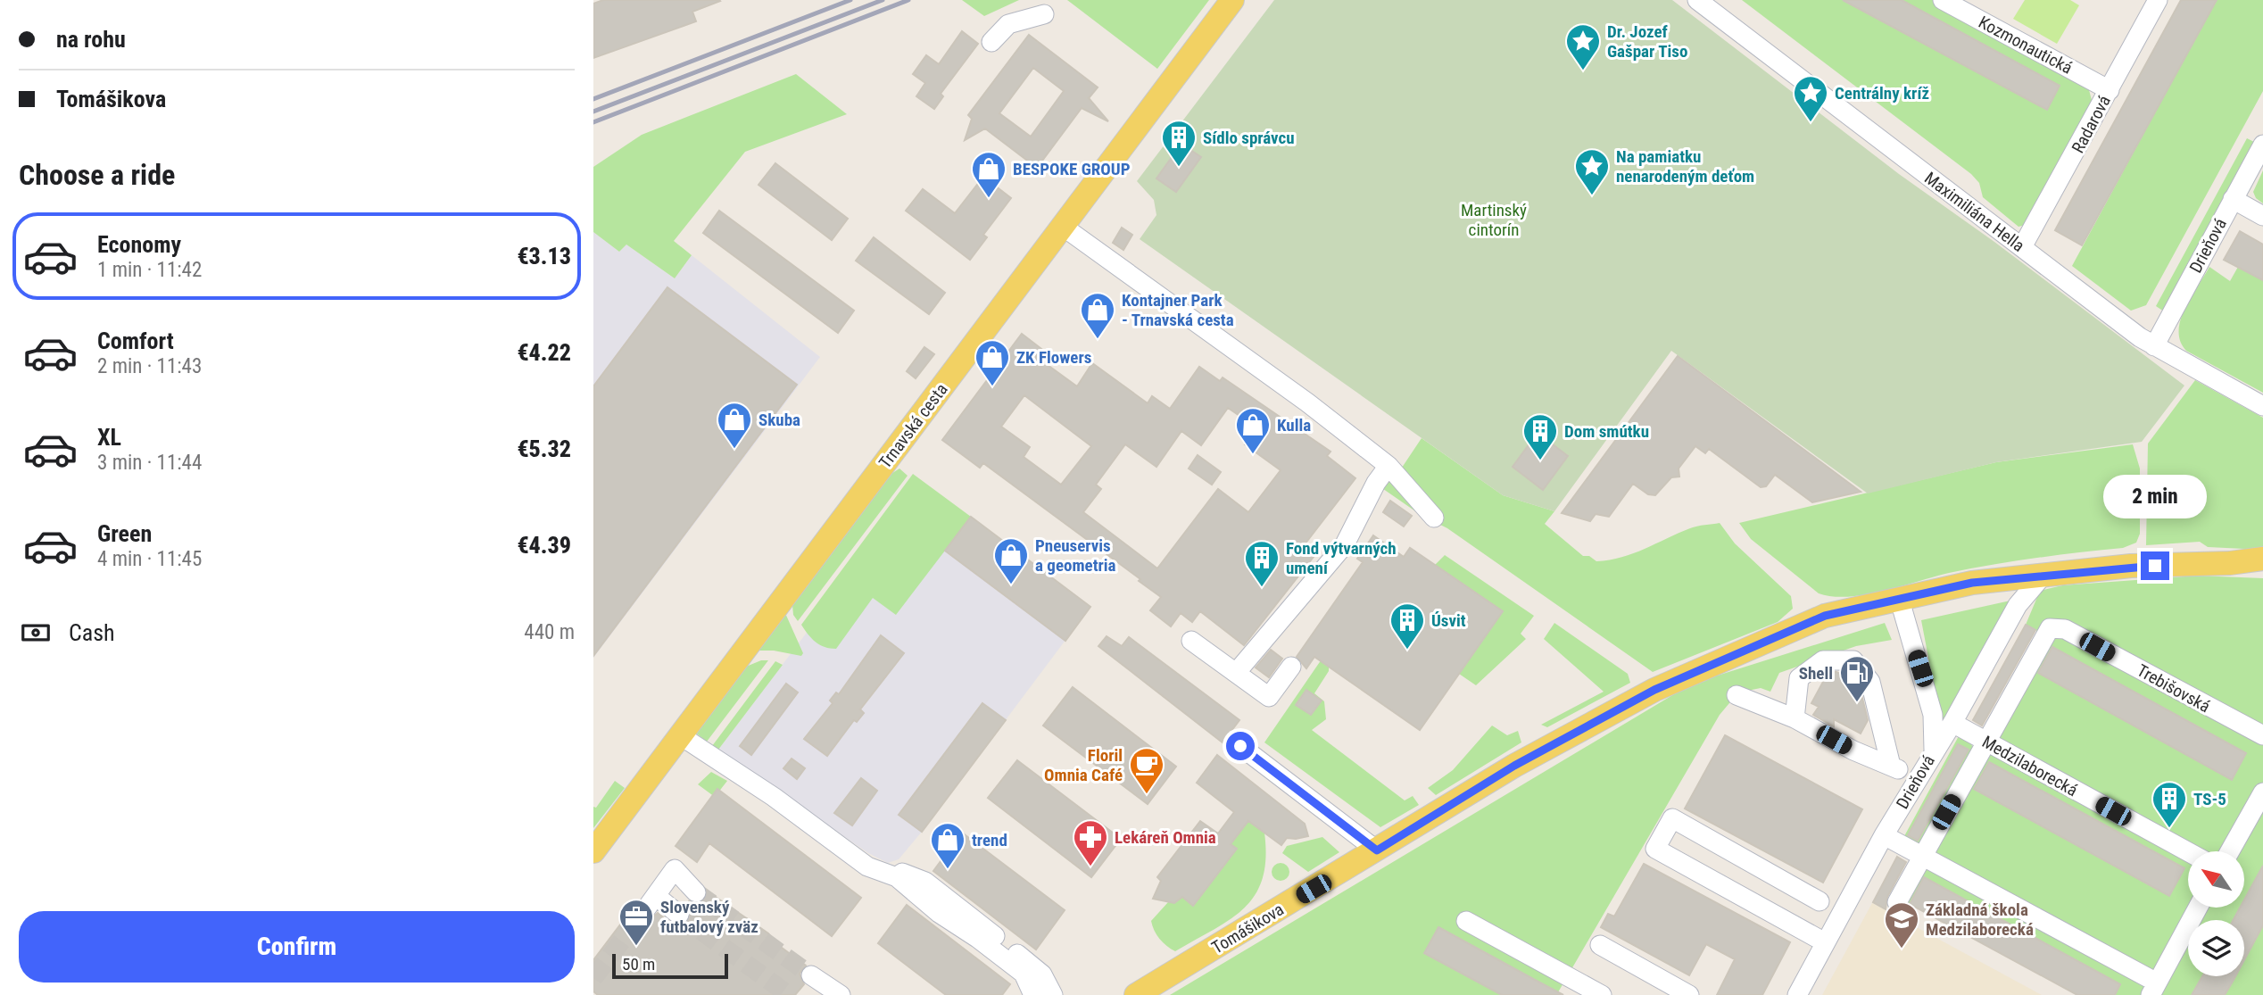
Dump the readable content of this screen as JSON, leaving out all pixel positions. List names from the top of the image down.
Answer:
{
  "streets": {
    "main road": ["Trnavská cesta", "Tomášikova"],
    "street": [
      "Kozmonautická",
      "Radarová",
      "Maximiliána Hella",
      "Drieňová",
      "Trebišovská",
      "Medzilaborecká"
    ]
  },
  "crossings": [
    ["Kozmonautická", "Radarová"],
    ["Radarová", "Maximiliána Hella"],
    ["Maximiliána Hella", "Drieňová"],
    ["Drieňová", "Medzilaborecká"],
    ["Drieňová", "Tomášikova"],
    ["Trebišovská", "Medzilaborecká"]
  ],
  "parks": ["Martinský cintorín"],
  "places": {
    "place": ["Dr. Jozef Gašpar Tiso", "Centrálny kríž", "Na pamiatku nenarodeným deťom"],
    "building": [
      "Sídlo správcu",
      "Dom smútku",
      "Fond výtvarných umení",
      "Úsvit",
      "TS-5"
    ],
    "shop": [
      "BESPOKE GROUP",
      "Kontajner Park - Trnavská cesta",
      "ZK Flowers",
      "Skuba",
      "Kulla",
      "Pneuservis a geometria",
      "trend"
    ],
    "fuel station": ["Shell"],
    "cafe": ["Floril Omnia Café"],
    "pharmacy": ["Lekáreň Omnia"],
    "office": ["Slovenský futbalový zväz"],
    "school or university": ["Základná škola Medzilaborecká"]
  },
  "scale_bar": "50 m",
  "north": "top left",
  "page": {
    "banner": ["na rohu", "Tomášikova"],
    "heading": "Choose a ride",
    "list": [
      {
        "name": "Economy",
        "note": "1 min · 11:42",
        "value": "€3.13"
      },
      {
        "name": "Comfort",
        "note": "2 min · 11:43",
        "value": "€4.22"
      },
      {
        "name": "XL",
        "note": "3 min · 11:44",
        "value": "€5.32"
      },
      {
        "name": "Green",
        "note": "4 min · 11:45",
        "value": "€4.39"
      }
    ],
    "bubble": "2 min",
    "pay": ["Cash", "440 m"],
    "buttons": "Confirm",
    "scale": "50 m"
  }
}
